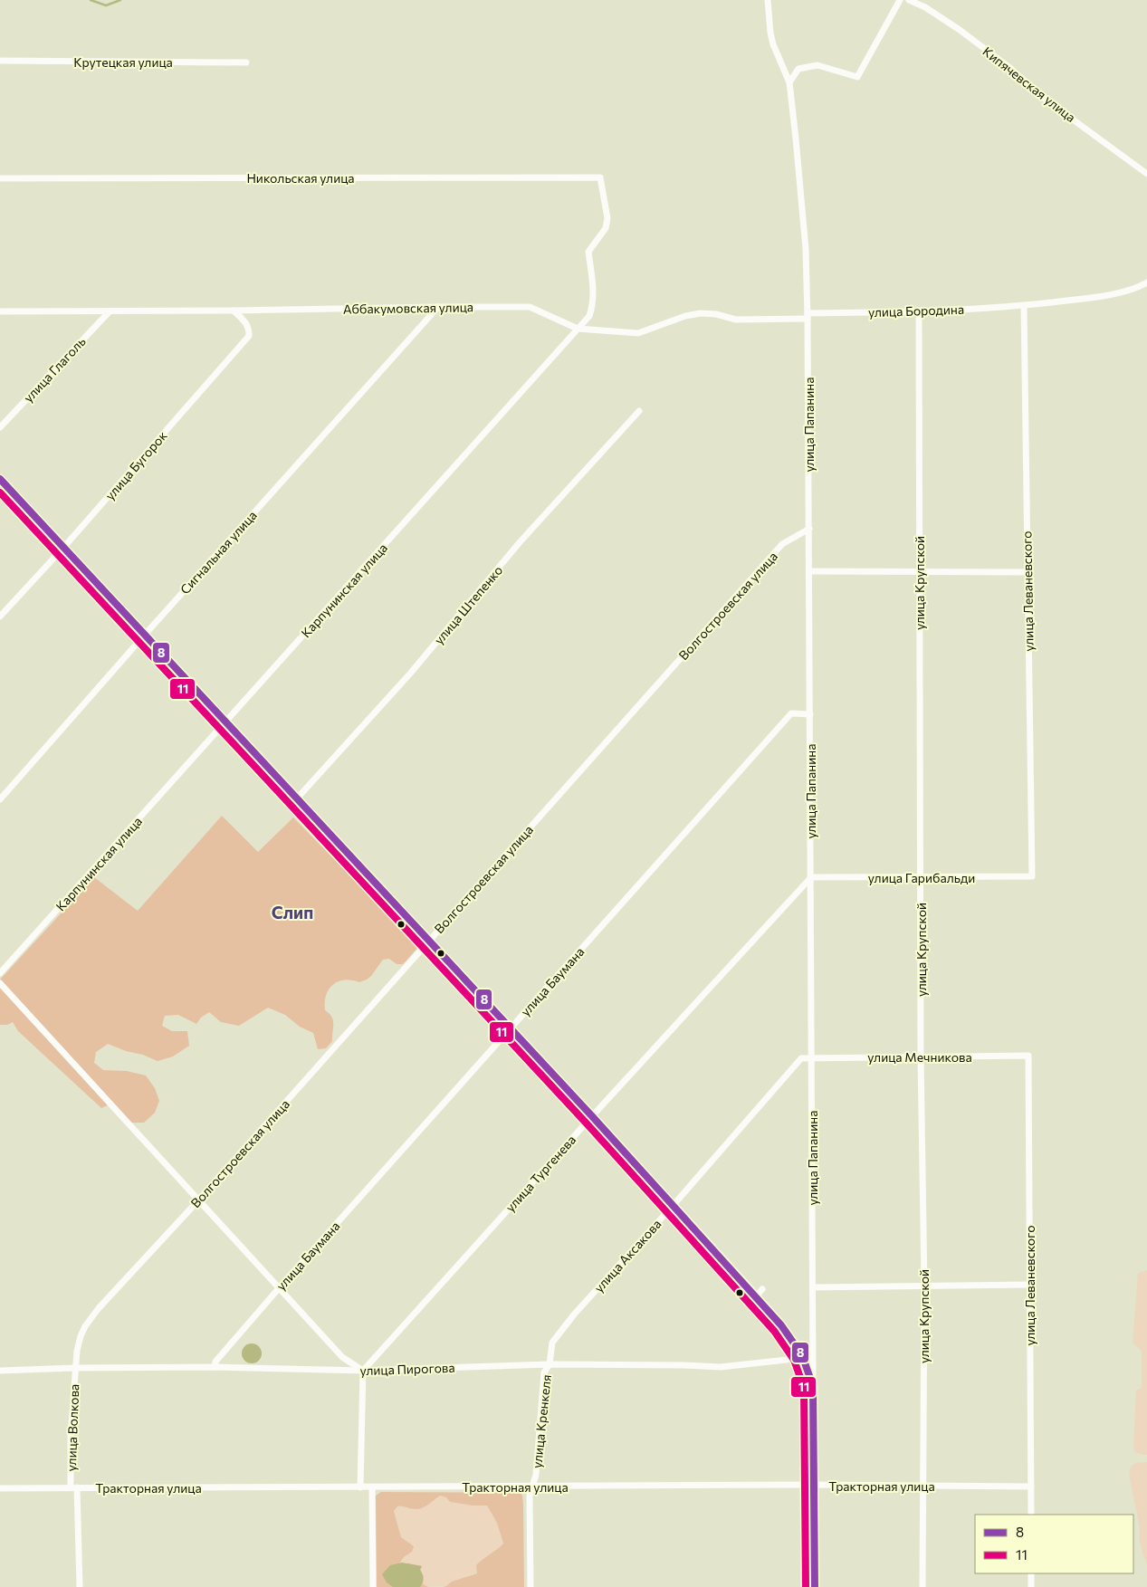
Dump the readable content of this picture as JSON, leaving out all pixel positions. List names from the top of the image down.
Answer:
{
  "streets": {
    "street": [
      "Крутецкая улица",
      "Кипячевская улица",
      "Никольская улица",
      "Аббакумовская улица",
      "улица Бородина",
      "улица Глаголь",
      "улица Папанина",
      "улица Бугорок",
      "Сигнальная улица",
      "улица Крупской",
      "Карпунинская улица",
      "улица Леваневского",
      "улица Штепенко",
      "Волгостроевская улица",
      "улица Гарибальди",
      "улица Баумана",
      "улица Мечникова",
      "улица Тургенева",
      "улица Аксакова",
      "улица Пирогова",
      "улица Кренкеля",
      "улица Волкова",
      "Тракторная улица"
    ]
  },
  "crossings": [
    ["Никольская улица", "Карпунинская улица"],
    ["Аббакумовская улица", "улица Бородина"],
    ["Аббакумовская улица", "улица Глаголь"],
    ["Аббакумовская улица", "улица Папанина"],
    ["Аббакумовская улица", "улица Бугорок"],
    ["Аббакумовская улица", "Сигнальная улица"],
    ["Аббакумовская улица", "Карпунинская улица"],
    ["улица Бородина", "улица Папанина"],
    ["улица Бородина", "улица Крупской"],
    ["улица Бородина", "улица Леваневского"],
    ["улица Папанина", "Волгостроевская улица"],
    ["улица Папанина", "улица Гарибальди"],
    ["улица Папанина", "улица Баумана"],
    ["улица Папанина", "улица Мечникова"],
    ["улица Папанина", "улица Тургенева"],
    ["улица Папанина", "улица Аксакова"],
    ["улица Папанина", "улица Пирогова"],
    ["улица Папанина", "Тракторная улица"],
    ["улица Крупской", "улица Гарибальди"],
    ["улица Крупской", "улица Мечникова"],
    ["улица Крупской", "Тракторная улица"],
    ["улица Леваневского", "улица Гарибальди"],
    ["улица Леваневского", "улица Мечникова"],
    ["улица Леваневского", "Тракторная улица"],
    ["Волгостроевская улица", "улица Пирогова"],
    ["Волгостроевская улица", "улица Волкова"],
    ["улица Гарибальди", "улица Тургенева"],
    ["улица Баумана", "улица Пирогова"],
    ["улица Мечникова", "улица Аксакова"],
    ["улица Тургенева", "улица Пирогова"],
    ["улица Аксакова", "улица Пирогова"],
    ["улица Аксакова", "улица Кренкеля"],
    ["улица Пирогова", "улица Кренкеля"],
    ["улица Пирогова", "улица Волкова"],
    ["улица Кренкеля", "Тракторная улица"],
    ["улица Волкова", "Тракторная улица"]
  ],
  "districts": ["Слип"],
  "lines": ["transit line 8", "transit line 11"],
  "legend": ["8", "11"]
}
